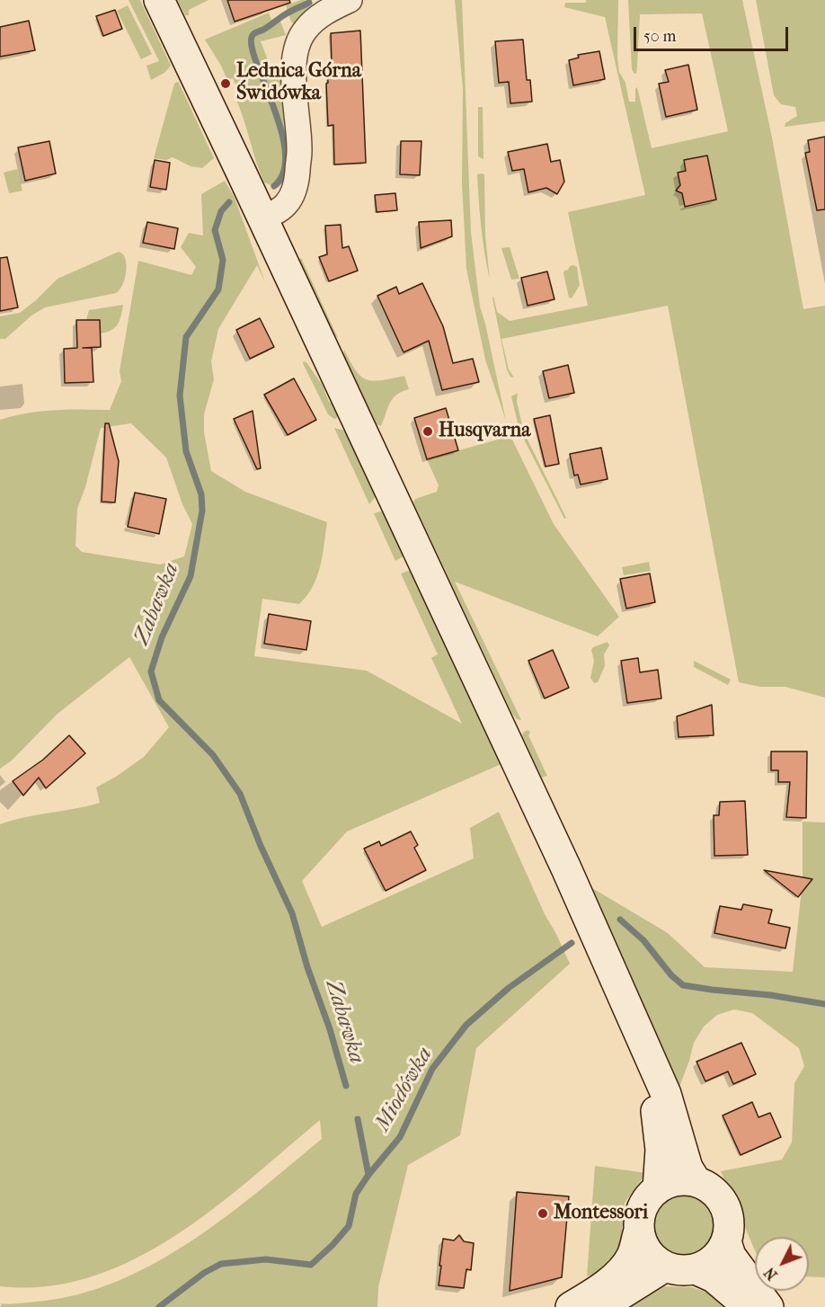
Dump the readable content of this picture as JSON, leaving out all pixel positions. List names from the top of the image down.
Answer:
{
  "water": ["Zabawka", "Miodówka"],
  "places": ["Lednica Górna Świdówka", "Husqvarna", "Montessori"],
  "scale_bar": "50 m",
  "north": "bottom left"
}
